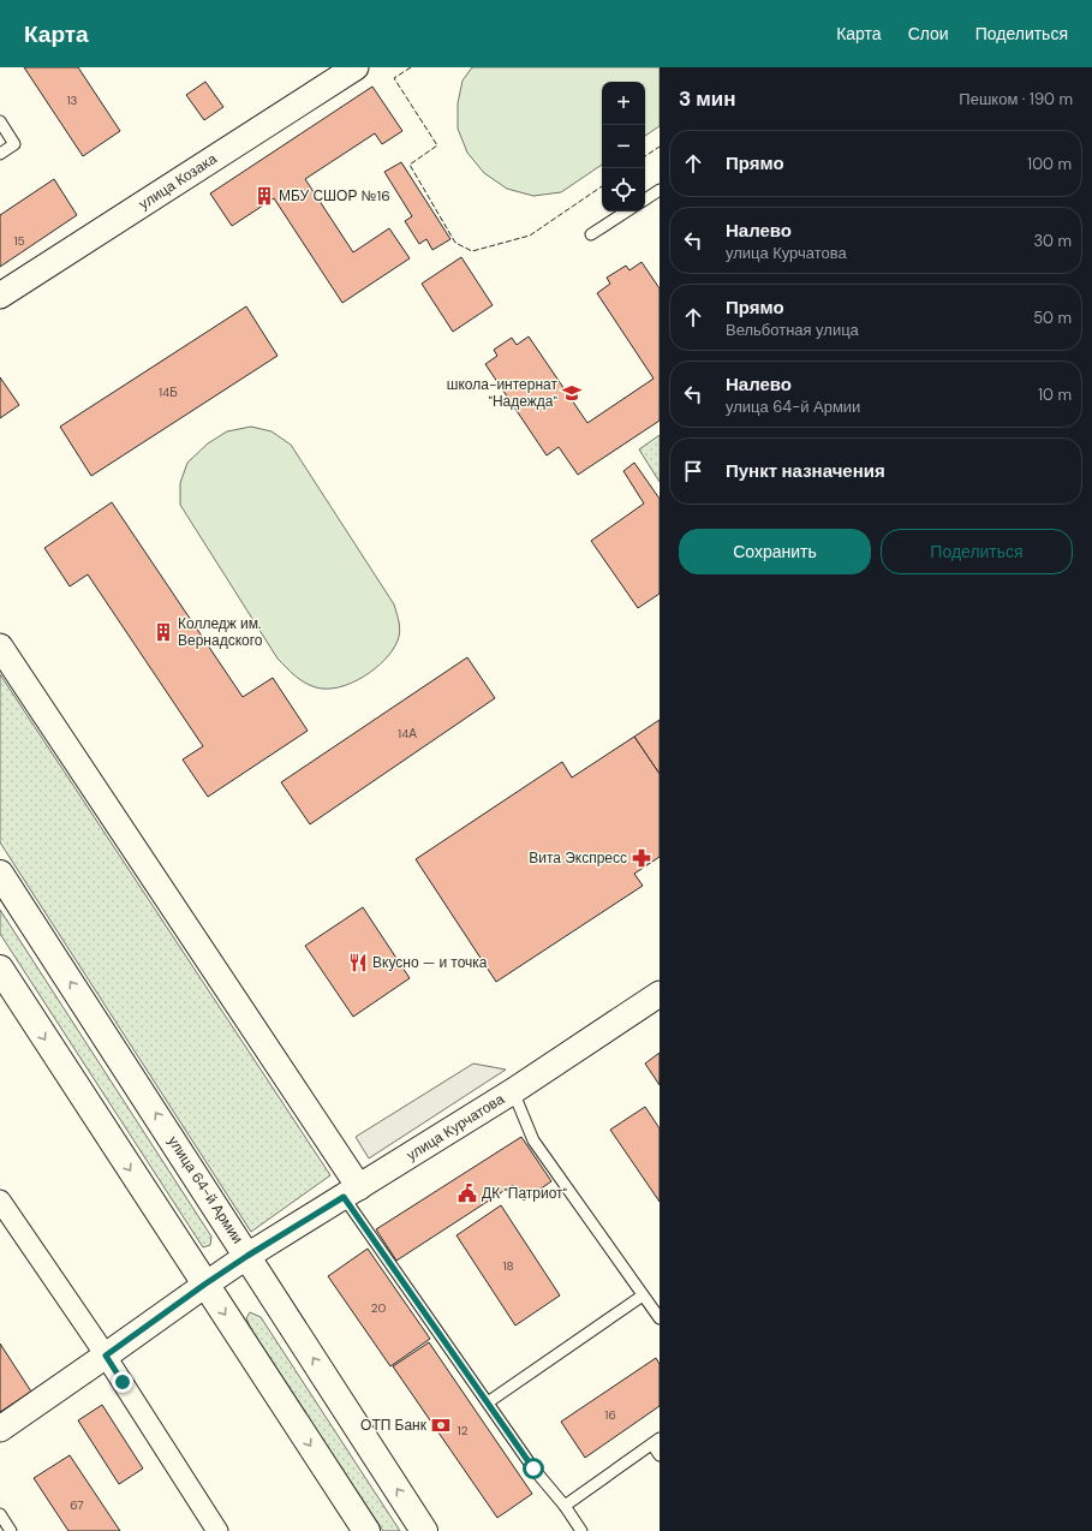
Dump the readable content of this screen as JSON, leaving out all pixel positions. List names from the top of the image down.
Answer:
{
  "streets": {
    "highway": ["улица 64-й Армии"],
    "street": ["улица Козака", "улица Курчатова"]
  },
  "crossings": [
    ["улица Курчатова", "улица 64-й Армии"]
  ],
  "places": {
    "building": ["МБУ СШОР №16", "Колледж им. Вернадского"],
    "school or university": ["школа-интернат \"Надежда\""],
    "pharmacy": ["Вита Экспресс"],
    "restaurant": ["Вкусно — и точка"],
    "public building": ["ДК \"Патриот\""],
    "bank": ["ОТП Банк"]
  },
  "house_numbers": [
    "13",
    "15",
    "14Б",
    "14А",
    "18",
    "20",
    "16",
    "12",
    "67"
  ],
  "page": {
    "header": "Карта",
    "nav": ["Карта", "Слои", "Поделиться"],
    "heading": ["3 мин", "Пешком · 190 m"],
    "map_buttons": ["+", "−"],
    "list": [
      ["Прямо", "100 m"],
      ["Налево", "улица Курчатова", "30 m"],
      ["Прямо", "Вельботная улица", "50 m"],
      ["Налево", "улица 64-й Армии", "10 m"],
      "Пункт назначения"
    ],
    "buttons": ["Сохранить", "Поделиться"]
  }
}
